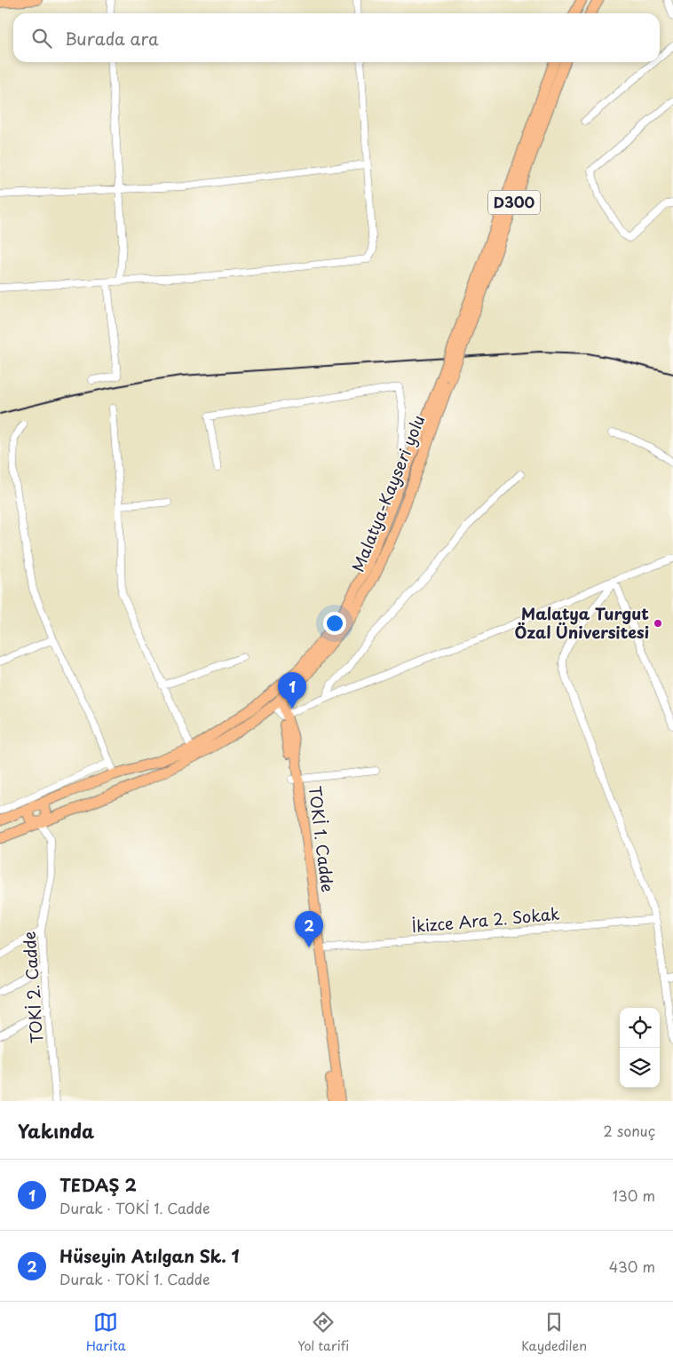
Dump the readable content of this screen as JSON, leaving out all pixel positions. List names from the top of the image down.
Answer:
{
  "streets": {
    "highway": ["D300", "Malatya-Kayseri yolu"],
    "main road": ["TOKİ 1. Cadde"],
    "street": ["İkizce Ara 2. Sokak", "TOKİ 2. Cadde"]
  },
  "crossings": [
    ["D300", "Malatya-Kayseri yolu"],
    ["Malatya-Kayseri yolu", "TOKİ 1. Cadde"],
    ["Malatya-Kayseri yolu", "TOKİ 2. Cadde"],
    ["TOKİ 1. Cadde", "İkizce Ara 2. Sokak"]
  ],
  "places": ["Malatya Turgut Özal Üniversitesi"],
  "page": {
    "search": "Burada ara",
    "pins": ["1", "2"],
    "heading": ["Yakında", "2 sonuç"],
    "list": [
      {
        "mark": "1",
        "name": "TEDAŞ 2",
        "note": "Durak · TOKİ 1. Cadde",
        "value": "130 m"
      },
      {
        "mark": "2",
        "name": "Hüseyin Atılgan Sk. 1",
        "note": "Durak · TOKİ 1. Cadde",
        "value": "430 m"
      }
    ],
    "nav": ["Harita", "Yol tarifi", "Kaydedilen"]
  }
}
